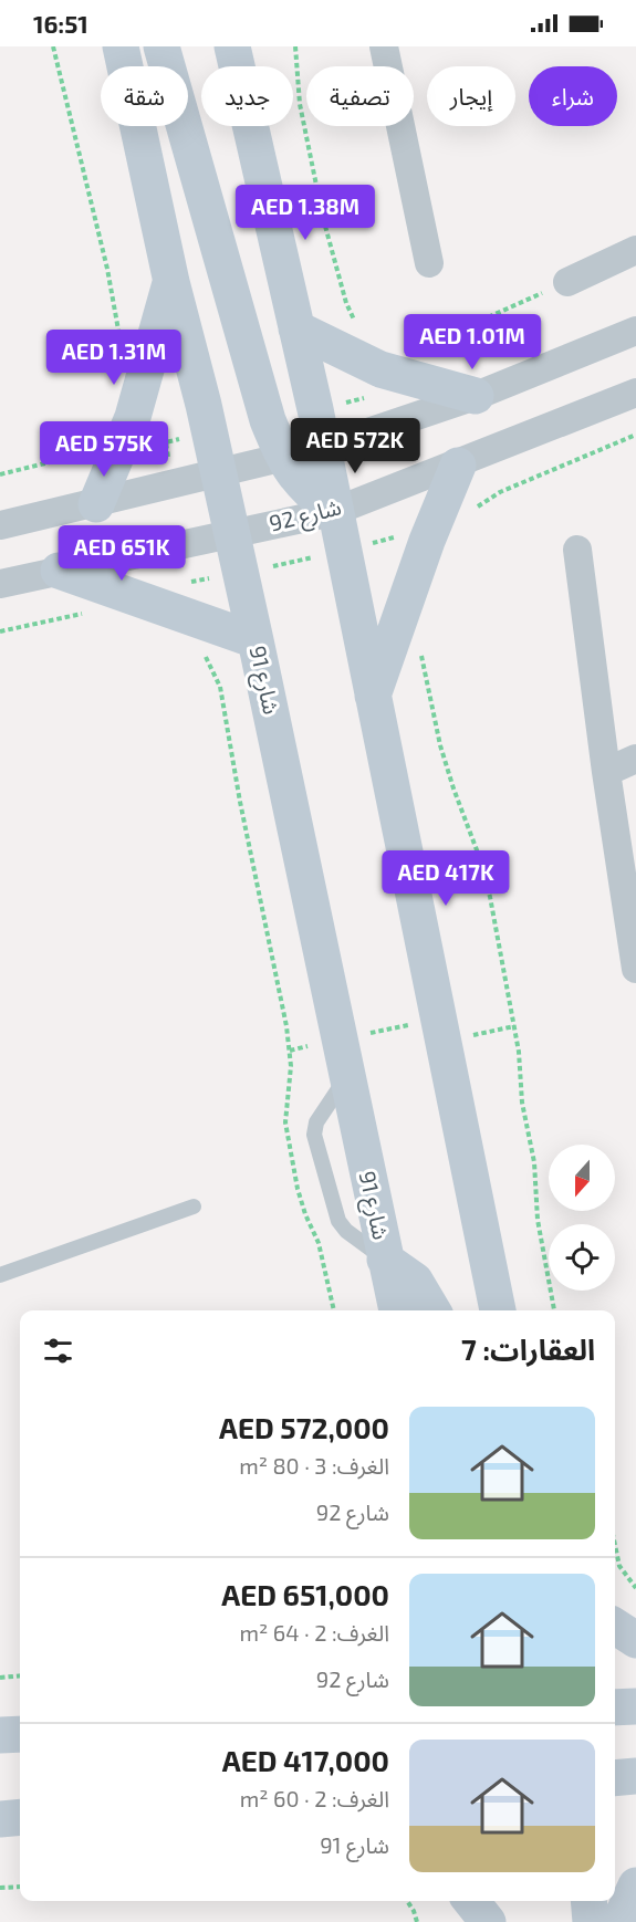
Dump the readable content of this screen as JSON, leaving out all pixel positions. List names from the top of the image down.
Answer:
{
  "streets": {
    "street": ["شارع 92", "شارع 91"]
  },
  "crossings": [
    ["شارع 92", "شارع 91"]
  ],
  "north": "bottom",
  "page": {
    "status": "16:51",
    "chip": [
      "شراء",
      "إيجار",
      "تصفية",
      "جديد",
      "شقة"
    ],
    "price": [
      "AED 1.38M",
      "AED 1.01M",
      "AED 1.31M",
      "AED 572K",
      "AED 575K",
      "AED 651K",
      "AED 417K"
    ],
    "heading": "العقارات: 7",
    "list": [
      {
        "name": "AED 572,000",
        "note": "الغرف: 3 · 80 m² · شارع 92"
      },
      {
        "name": "AED 651,000",
        "note": "الغرف: 2 · 64 m² · شارع 92"
      },
      {
        "name": "AED 417,000",
        "note": "الغرف: 2 · 60 m² · شارع 91"
      }
    ]
  }
}
